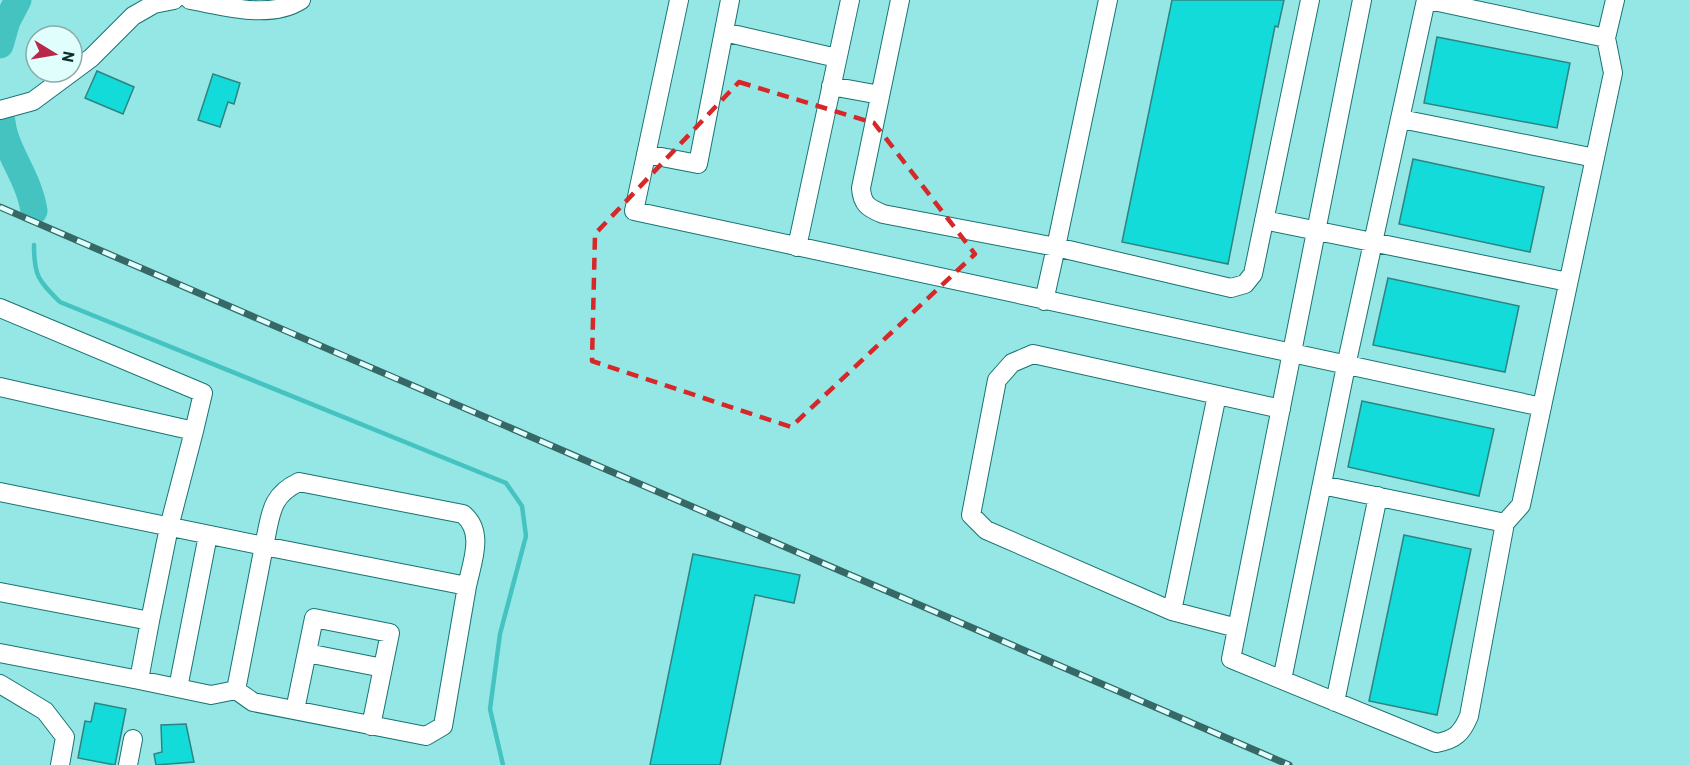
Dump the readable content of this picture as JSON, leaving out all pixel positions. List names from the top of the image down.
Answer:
{
  "north": "right"
}
